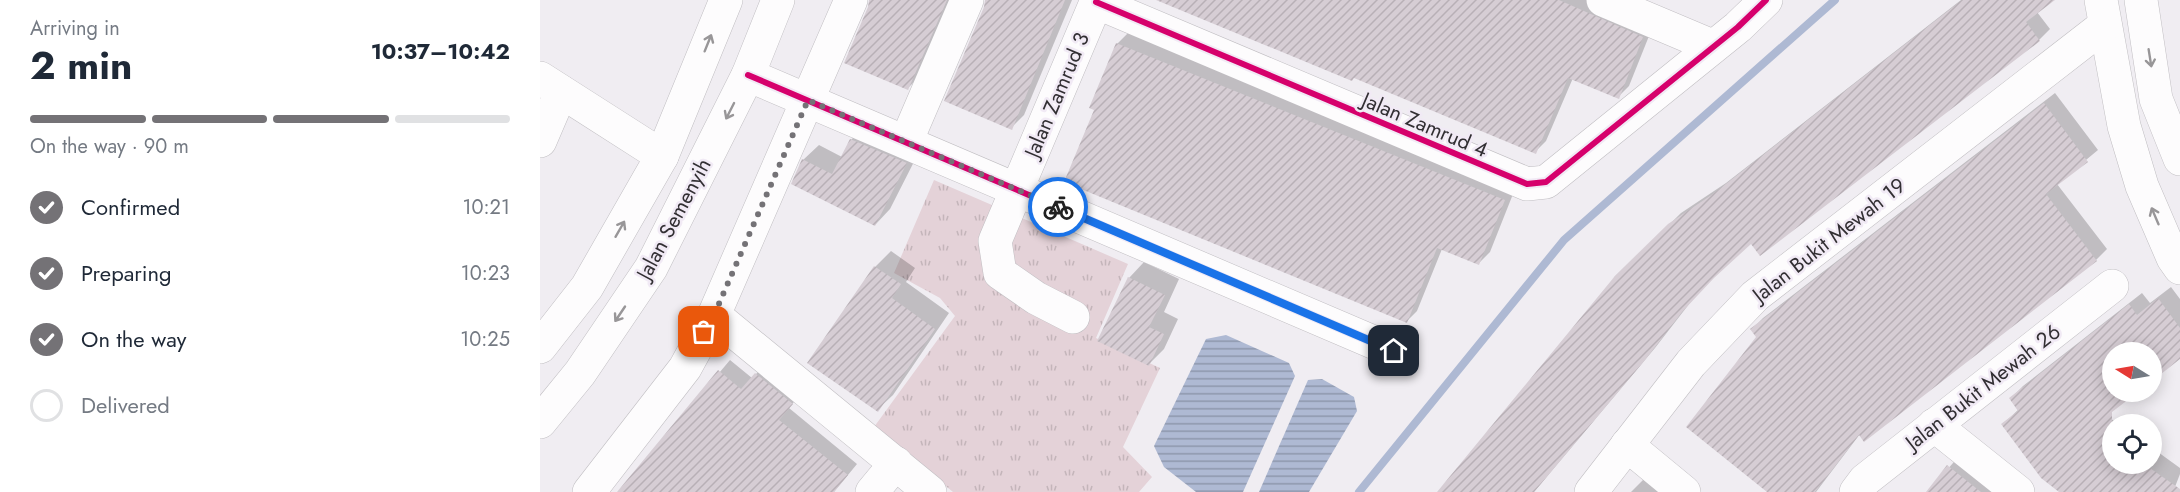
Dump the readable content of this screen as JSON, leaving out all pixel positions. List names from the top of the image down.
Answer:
{
  "streets": {
    "street": [
      "Jalan Zamrud 3",
      "Jalan Zamrud 4",
      "Jalan Semenyih",
      "Jalan Bukit Mewah 19",
      "Jalan Bukit Mewah 26"
    ]
  },
  "crossings": [
    ["Jalan Zamrud 3", "Jalan Zamrud 4"]
  ],
  "north": "left",
  "page": {
    "heading": ["2 min", "Arriving in", "10:37–10:42"],
    "bar": "On the way · 90 m",
    "list": [
      ["Confirmed", "10:21"],
      ["Preparing", "10:23"],
      ["On the way", "10:25"],
      "Delivered"
    ]
  }
}
